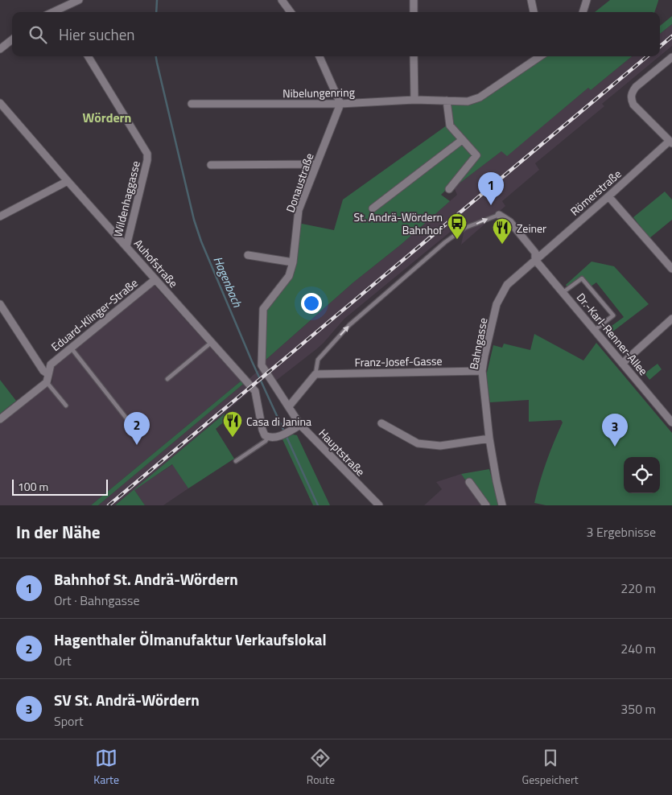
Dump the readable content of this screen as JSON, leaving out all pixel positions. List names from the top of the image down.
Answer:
{
  "streets": {
    "street": [
      "Nibelungenring",
      "Donaustraße",
      "Römerstraße",
      "Wildenhaggasse",
      "Auhofstraße",
      "Eduard-Klinger-Straße",
      "Dr.-Karl-Renner-Allee",
      "Bahngasse",
      "Franz-Josef-Gasse",
      "Hauptstraße"
    ]
  },
  "crossings": [
    ["Nibelungenring", "Donaustraße"],
    ["Donaustraße", "Hauptstraße"],
    ["Römerstraße", "Dr.-Karl-Renner-Allee"],
    ["Römerstraße", "Bahngasse"],
    ["Wildenhaggasse", "Auhofstraße"],
    ["Auhofstraße", "Eduard-Klinger-Straße"],
    ["Dr.-Karl-Renner-Allee", "Bahngasse"],
    ["Bahngasse", "Franz-Josef-Gasse"]
  ],
  "districts": ["Wördern"],
  "water": ["Hagenbach"],
  "places": {
    "bus stop": ["St. Andrä-Wördern Bahnhof"],
    "restaurant": ["Zeiner", "Casa di Janina"]
  },
  "scale_bar": "100 m",
  "page": {
    "search": "Hier suchen",
    "pins": ["1", "2", "3"],
    "scale": "100 m",
    "heading": ["In der Nähe", "3 Ergebnisse"],
    "list": [
      {
        "mark": "1",
        "name": "Bahnhof St. Andrä-Wördern",
        "note": "Ort · Bahngasse",
        "value": "220 m"
      },
      {
        "mark": "2",
        "name": "Hagenthaler Ölmanufaktur Verkaufslokal",
        "note": "Ort",
        "value": "240 m"
      },
      {
        "mark": "3",
        "name": "SV St. Andrä-Wördern",
        "note": "Sport",
        "value": "350 m"
      }
    ],
    "nav": ["Karte", "Route", "Gespeichert"]
  }
}
